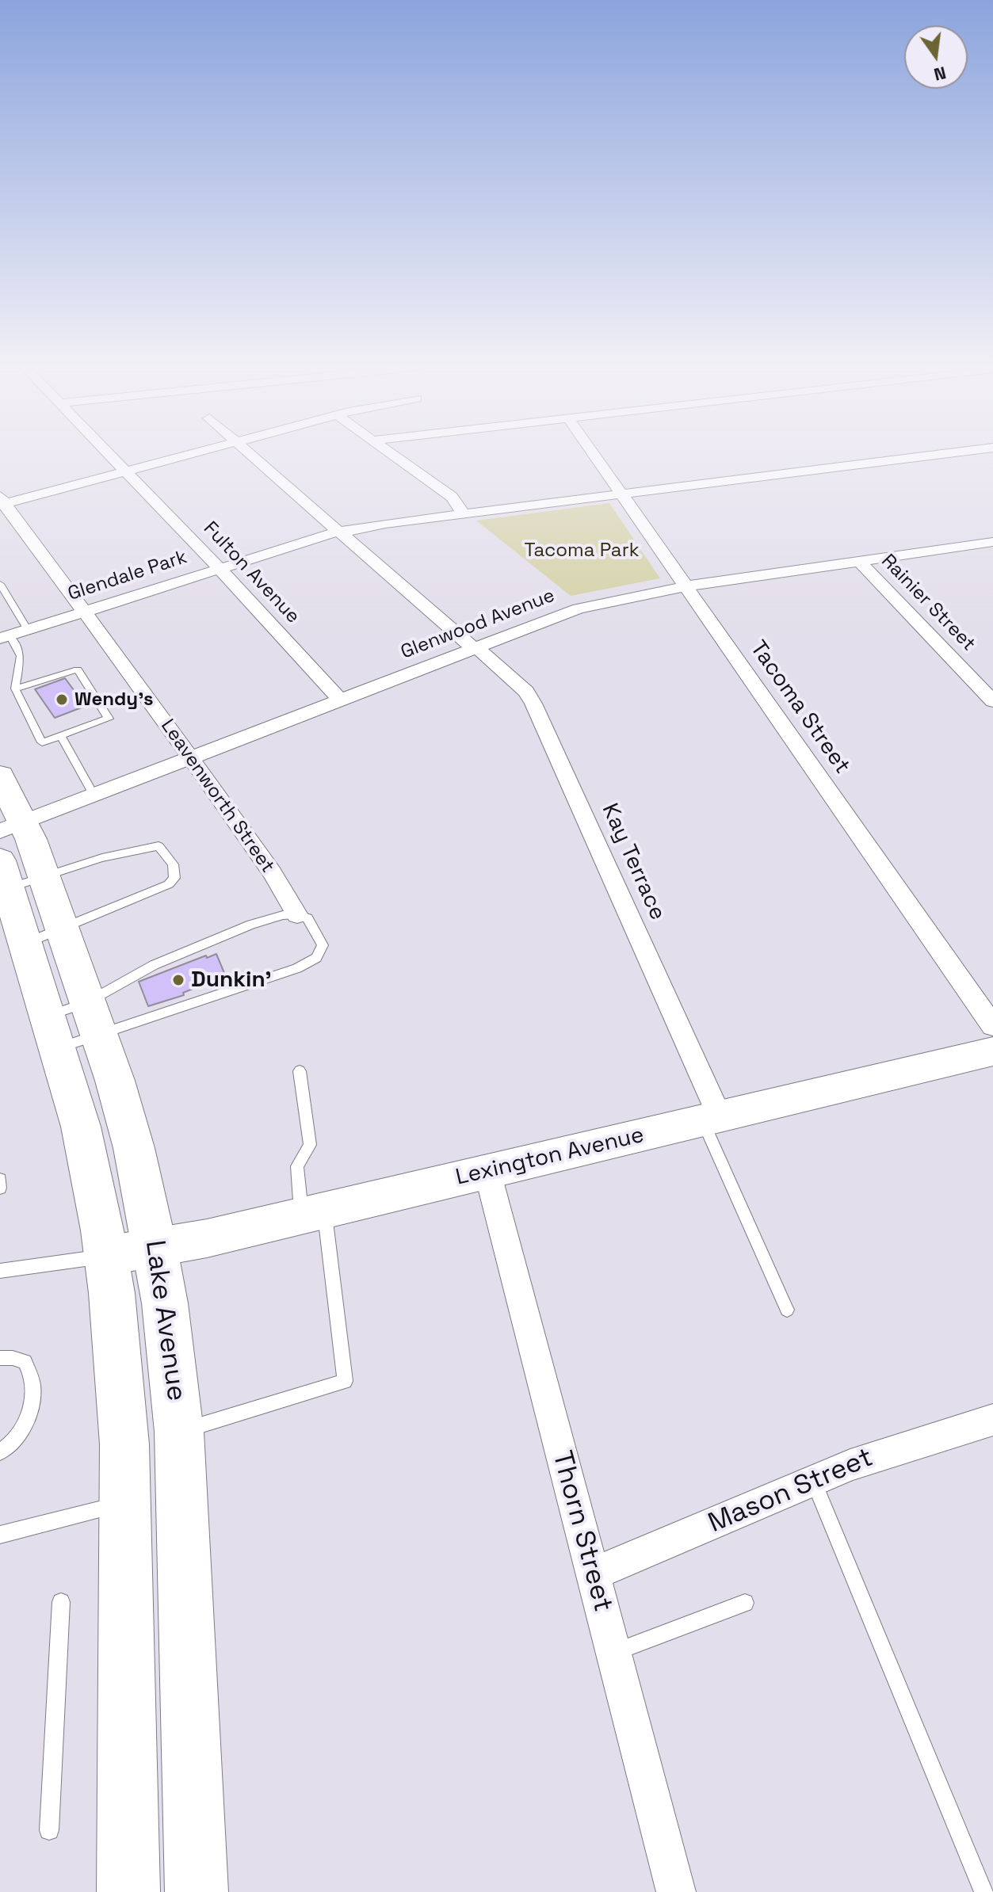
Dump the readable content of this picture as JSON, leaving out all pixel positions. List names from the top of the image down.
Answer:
{
  "streets": {
    "main road": ["Lexington Avenue", "Lake Avenue"],
    "street": [
      "Fulton Avenue",
      "Glendale Park",
      "Rainier Street",
      "Glenwood Avenue",
      "Tacoma Street",
      "Leavenworth Street",
      "Kay Terrace",
      "Mason Street",
      "Thorn Street"
    ]
  },
  "crossings": [
    ["Fulton Avenue", "Glendale Park"],
    ["Fulton Avenue", "Glenwood Avenue"],
    ["Glendale Park", "Tacoma Street"],
    ["Glendale Park", "Leavenworth Street"],
    ["Glendale Park", "Kay Terrace"],
    ["Rainier Street", "Glenwood Avenue"],
    ["Glenwood Avenue", "Tacoma Street"],
    ["Glenwood Avenue", "Leavenworth Street"],
    ["Glenwood Avenue", "Kay Terrace"],
    ["Glenwood Avenue", "Lake Avenue"],
    ["Kay Terrace", "Lexington Avenue"],
    ["Lexington Avenue", "Lake Avenue"],
    ["Lexington Avenue", "Thorn Street"],
    ["Mason Street", "Thorn Street"]
  ],
  "parks": ["Tacoma Park"],
  "places": ["Wendy's", "Dunkin'"],
  "north": "bottom"
}
